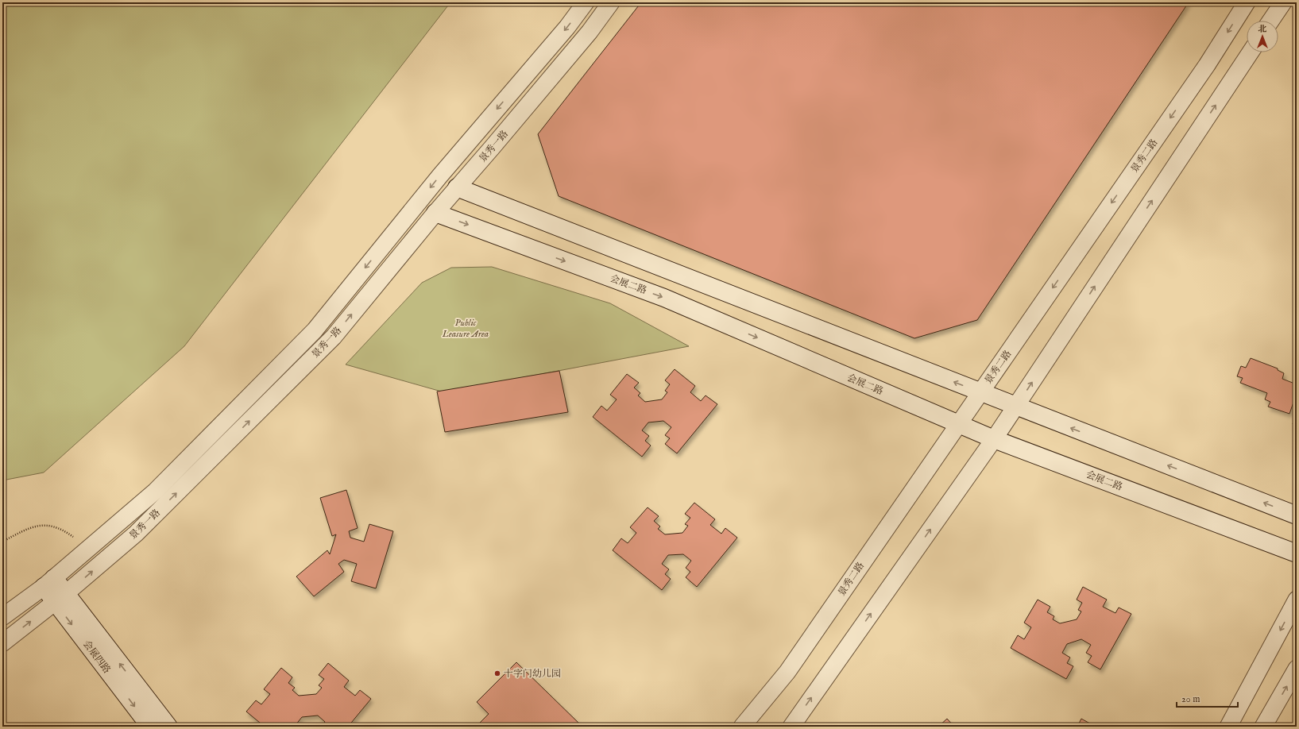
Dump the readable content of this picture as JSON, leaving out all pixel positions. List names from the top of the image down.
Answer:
{
  "streets": {
    "main road": ["会展二路", "会展四路"],
    "street": ["景秀一路", "景秀二路"]
  },
  "crossings": [
    ["景秀一路", "会展二路"],
    ["景秀一路", "会展四路"],
    ["景秀二路", "会展二路"]
  ],
  "parks": ["Public Leasure Area"],
  "places": ["十字门幼儿园"],
  "scale_bar": "20 m",
  "north": "top"
}
